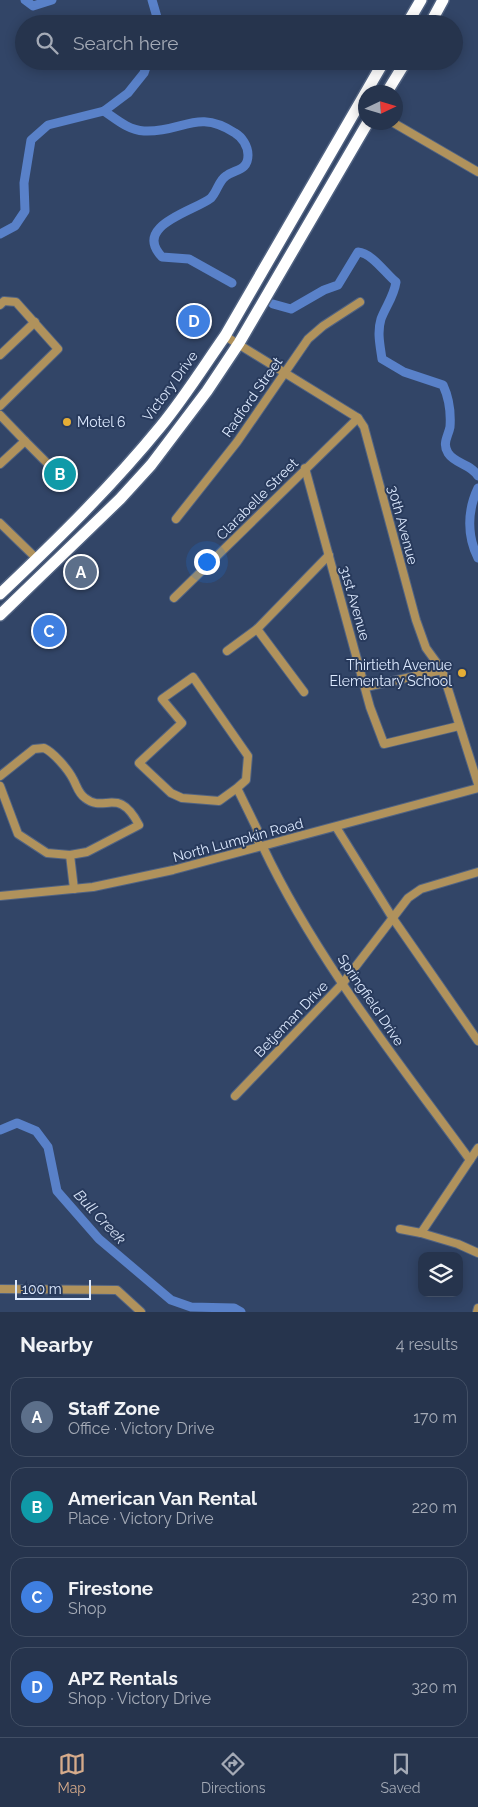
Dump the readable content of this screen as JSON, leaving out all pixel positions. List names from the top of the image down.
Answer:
{
  "streets": {
    "highway": ["Victory Drive"],
    "street": [
      "Radford Street",
      "Clarabelle Street",
      "30th Avenue",
      "31st Avenue",
      "North Lumpkin Road",
      "Springfield Drive",
      "Betjeman Drive"
    ]
  },
  "crossings": [
    ["Clarabelle Street", "30th Avenue"],
    ["Clarabelle Street", "31st Avenue"],
    ["30th Avenue", "31st Avenue"],
    ["North Lumpkin Road", "Springfield Drive"],
    ["Springfield Drive", "Betjeman Drive"]
  ],
  "water": ["Bull Creek"],
  "places": ["Motel 6", "Thirtieth Avenue Elementary School"],
  "scale_bar": "100 m",
  "north": "right",
  "page": {
    "search": "Search here",
    "pins": [
      "D",
      "B",
      "A",
      "C"
    ],
    "scale": "100 m",
    "heading": ["Nearby", "4 results"],
    "list": [
      {
        "mark": "A",
        "name": "Staff Zone",
        "note": "Office · Victory Drive",
        "value": "170 m"
      },
      {
        "mark": "B",
        "name": "American Van Rental",
        "note": "Place · Victory Drive",
        "value": "220 m"
      },
      {
        "mark": "C",
        "name": "Firestone",
        "note": "Shop",
        "value": "230 m"
      },
      {
        "mark": "D",
        "name": "APZ Rentals",
        "note": "Shop · Victory Drive",
        "value": "320 m"
      }
    ],
    "nav": ["Map", "Directions", "Saved"]
  }
}
